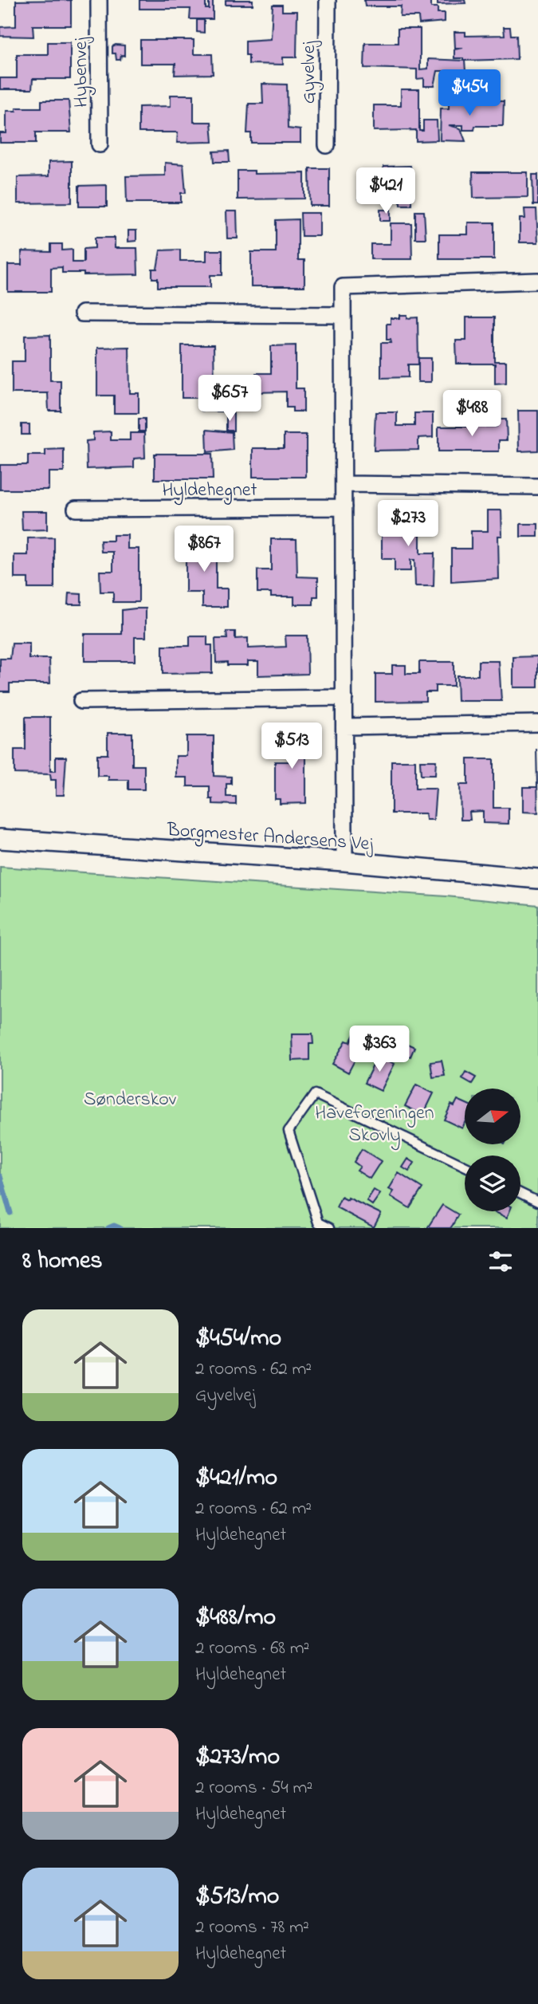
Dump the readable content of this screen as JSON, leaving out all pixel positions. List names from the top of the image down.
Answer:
{
  "streets": {
    "street": [
      "Hybenvej",
      "Gyvelvej",
      "Hyldehegnet",
      "Borgmester Andersens Vej"
    ]
  },
  "parks": ["Sønderskov", "Haveforeningen Skovly"],
  "north": "right",
  "page": {
    "price": [
      "$454",
      "$421",
      "$657",
      "$488",
      "$273",
      "$867",
      "$513",
      "$363"
    ],
    "heading": "8 homes",
    "list": [
      {
        "name": "$454/mo",
        "note": "2 rooms · 62 m² · Gyvelvej"
      },
      {
        "name": "$421/mo",
        "note": "2 rooms · 62 m² · Hyldehegnet"
      },
      {
        "name": "$488/mo",
        "note": "2 rooms · 68 m² · Hyldehegnet"
      },
      {
        "name": "$273/mo",
        "note": "2 rooms · 54 m² · Hyldehegnet"
      },
      {
        "name": "$513/mo",
        "note": "2 rooms · 78 m² · Hyldehegnet"
      }
    ]
  }
}
